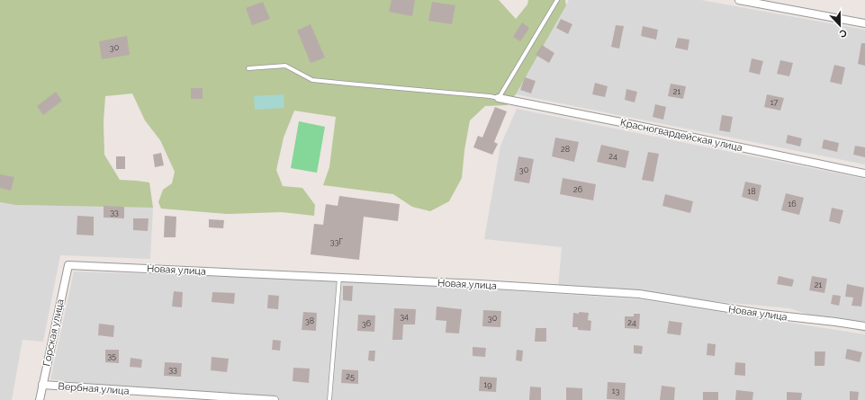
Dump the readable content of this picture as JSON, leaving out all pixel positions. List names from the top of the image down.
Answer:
{
  "streets": {
    "street": [
      "Красногвардейская улица",
      "Новая улица",
      "Горская улица",
      "Вербная улица"
    ]
  },
  "crossings": [
    ["Новая улица", "Горская улица"],
    ["Горская улица", "Вербная улица"]
  ],
  "house_numbers": [
    "30",
    "21",
    "17",
    "28",
    "24",
    "30",
    "26",
    "18",
    "16",
    "33",
    "33Г",
    "21",
    "34",
    "30",
    "38",
    "24",
    "36",
    "35",
    "33",
    "25",
    "19",
    "13"
  ],
  "north": "bottom"
}
